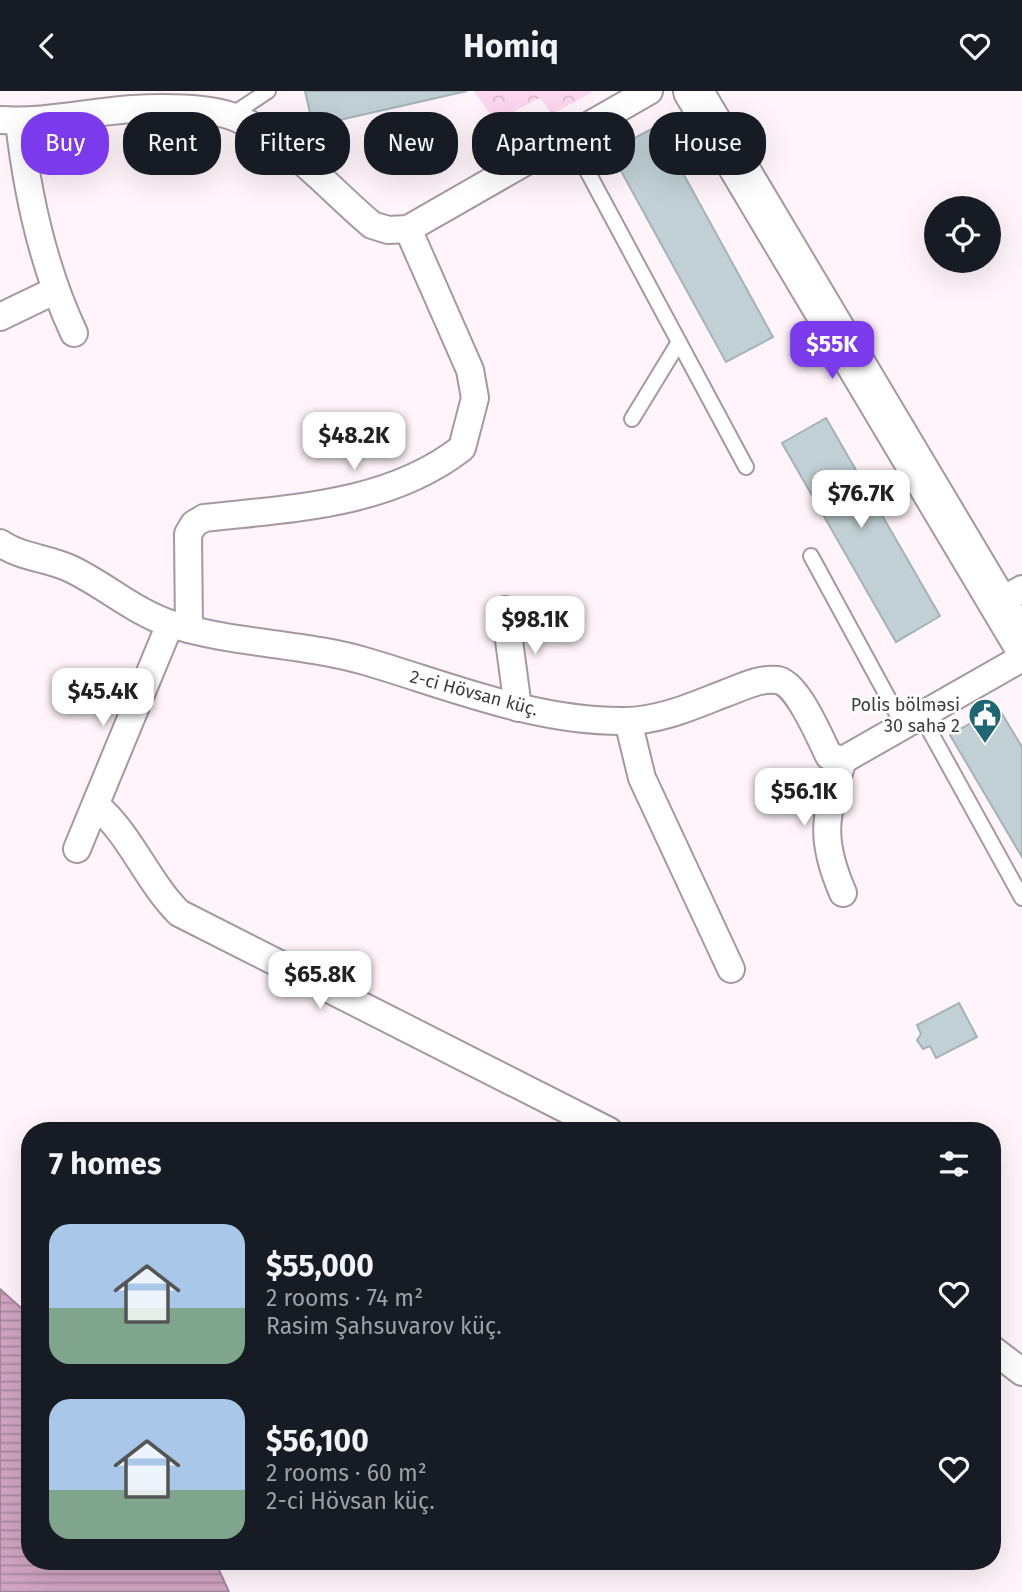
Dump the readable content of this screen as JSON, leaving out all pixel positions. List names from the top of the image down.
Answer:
{
  "streets": {
    "street": ["2-ci Hövsan küç."]
  },
  "places": {
    "public building": ["Polis bölməsi 30 sahə 2"]
  },
  "page": {
    "header": "Homiq",
    "chip": [
      "Buy",
      "Rent",
      "Filters",
      "New",
      "Apartment",
      "House"
    ],
    "price": [
      "$55K",
      "$48.2K",
      "$76.7K",
      "$98.1K",
      "$45.4K",
      "$56.1K",
      "$65.8K"
    ],
    "heading": "7 homes",
    "list": [
      {
        "name": "$55,000",
        "note": "2 rooms · 74 m² · Rasim Şahsuvarov küç."
      },
      {
        "name": "$56,100",
        "note": "2 rooms · 60 m² · 2-ci Hövsan küç."
      }
    ]
  }
}
